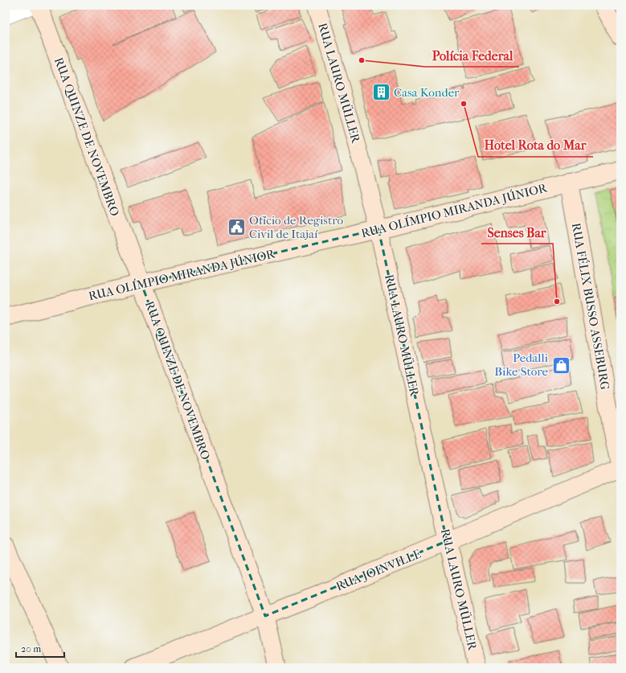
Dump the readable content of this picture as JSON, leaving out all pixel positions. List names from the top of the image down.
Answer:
{
  "streets": {
    "main road": [
      "RUA LAURO MÜLLER",
      "RUA QUINZE DE NOVEMBRO",
      "RUA OLÍMPIO MIRANDA JÚNIOR",
      "RUA FÉLIX BUSSO ASSEBURG",
      "RUA JOINVILLE"
    ]
  },
  "crossings": [
    ["RUA LAURO MÜLLER", "RUA OLÍMPIO MIRANDA JÚNIOR"],
    ["RUA LAURO MÜLLER", "RUA JOINVILLE"],
    ["RUA QUINZE DE NOVEMBRO", "RUA OLÍMPIO MIRANDA JÚNIOR"],
    ["RUA QUINZE DE NOVEMBRO", "RUA JOINVILLE"],
    ["RUA OLÍMPIO MIRANDA JÚNIOR", "RUA FÉLIX BUSSO ASSEBURG"],
    ["RUA FÉLIX BUSSO ASSEBURG", "RUA JOINVILLE"]
  ],
  "places": {
    "other": ["Polícia Federal", "Hotel Rota do Mar", "Senses Bar"],
    "building": ["Casa Konder"],
    "public building": ["Ofício de Registro Civil de Itajaí"],
    "shop": ["Pedalli Bike Store"]
  },
  "scale_bar": "20 m"
}
